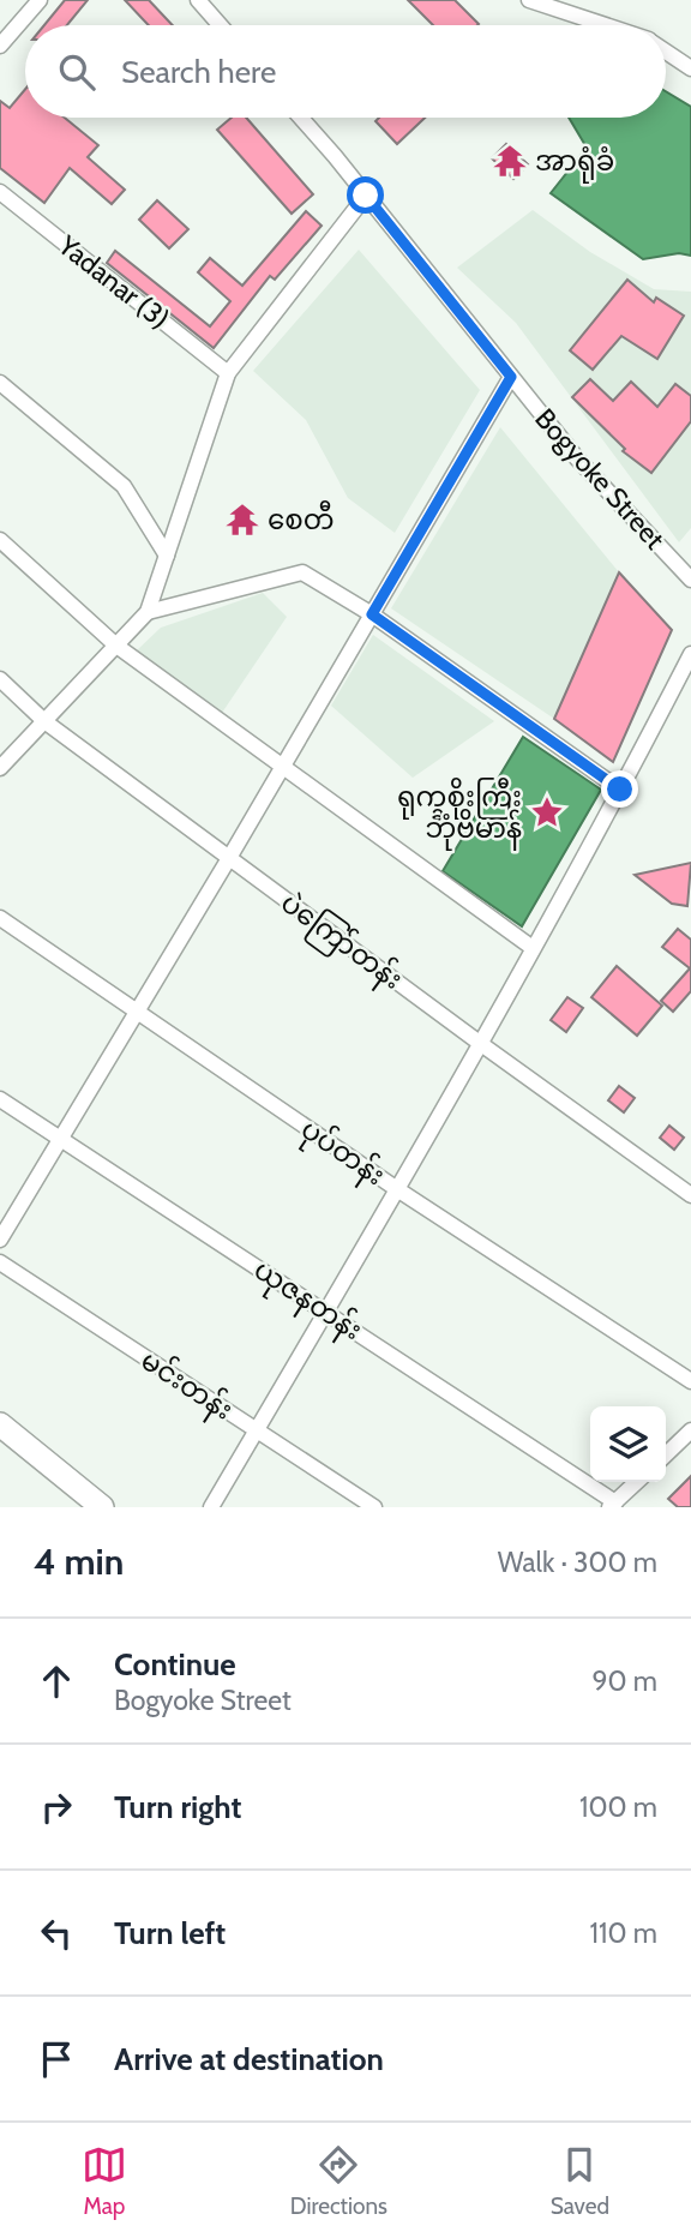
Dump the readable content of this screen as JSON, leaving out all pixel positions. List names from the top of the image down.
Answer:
{
  "streets": {
    "street": [
      "Yadanar (3)",
      "Bogyoke Street",
      "ပဲကြော်တန်း",
      "ပုပ်တန်း",
      "ယုဇနတန်း",
      "မင်းတန်း"
    ]
  },
  "places": {
    "temple": ["အာရုံခံ", "စေတီ"],
    "place": ["ရုက္ခစိုးကြီး ဘုံဗိမာန်"]
  },
  "page": {
    "search": "Search here",
    "heading": ["4 min", "Walk · 300 m"],
    "list": [
      ["Continue", "Bogyoke Street", "90 m"],
      ["Turn right", "100 m"],
      ["Turn left", "110 m"],
      "Arrive at destination"
    ],
    "nav": ["Map", "Directions", "Saved"]
  }
}
